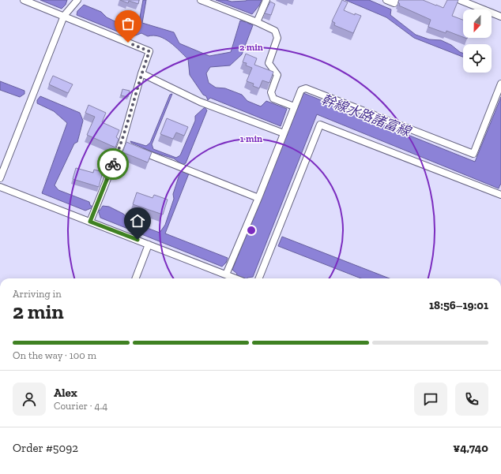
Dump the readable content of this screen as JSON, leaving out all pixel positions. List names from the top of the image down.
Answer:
{
  "water": ["幹線水路諸富線"],
  "north": "bottom",
  "page": {
    "heading": ["2 min", "Arriving in", "18:56–19:01"],
    "panel": [
      "Alex",
      "Courier · 4.4",
      "Order #5092",
      "¥4,740"
    ],
    "bar": "On the way · 100 m"
  },
  "rings": ["2 min", "1 min"]
}
